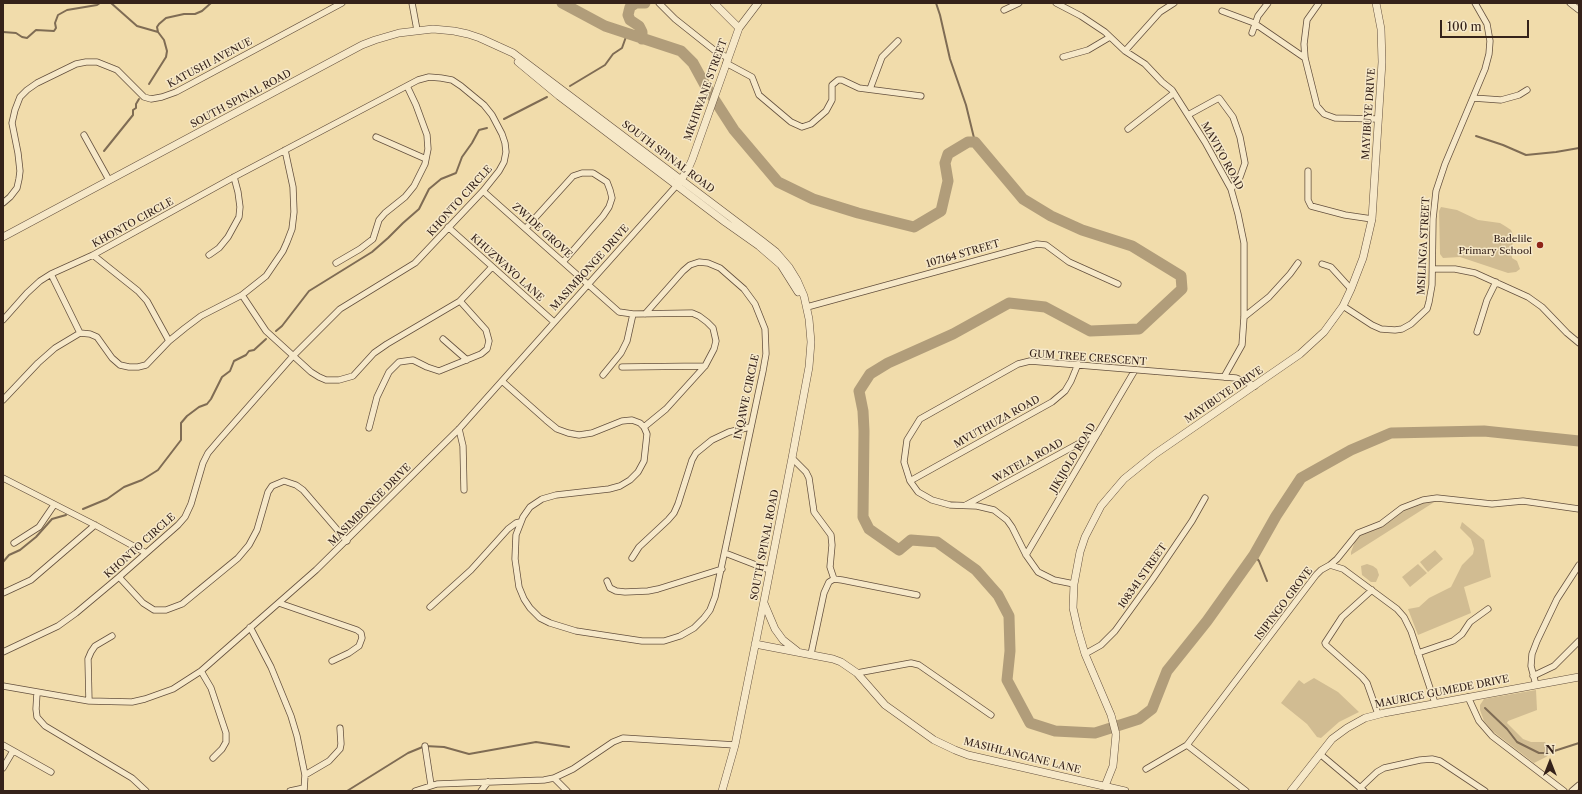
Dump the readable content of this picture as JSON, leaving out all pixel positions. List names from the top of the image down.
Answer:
{
  "streets": {
    "street": [
      "KATUSHI AVENUE",
      "MKHIWANE STREET",
      "SOUTH SPINAL ROAD",
      "MAYIBUYE DRIVE",
      "MAVIYO ROAD",
      "KHONTO CIRCLE",
      "ZWIDE GROVE",
      "MSILINGA STREET",
      "107164 STREET",
      "KHUZWAYO LANE",
      "MASIMBONGE DRIVE",
      "GUM TREE CRESCENT",
      "INQAWE CIRCLE",
      "MVUTHUZA ROAD",
      "JIKIJOLO ROAD",
      "WATELA ROAD",
      "108341 STREET",
      "ISIPINGO GROVE",
      "MAURICE GUMEDE DRIVE",
      "MASIHLANGANE LANE"
    ]
  },
  "crossings": [
    ["MKHIWANE STREET", "SOUTH SPINAL ROAD"],
    ["MKHIWANE STREET", "MASIMBONGE DRIVE"],
    ["SOUTH SPINAL ROAD", "107164 STREET"],
    ["SOUTH SPINAL ROAD", "MASIMBONGE DRIVE"],
    ["SOUTH SPINAL ROAD", "MASIHLANGANE LANE"],
    ["MAYIBUYE DRIVE", "MSILINGA STREET"],
    ["MAYIBUYE DRIVE", "GUM TREE CRESCENT"],
    ["MAYIBUYE DRIVE", "108341 STREET"],
    ["MAYIBUYE DRIVE", "MASIHLANGANE LANE"],
    ["MAVIYO ROAD", "GUM TREE CRESCENT"],
    ["KHONTO CIRCLE", "ZWIDE GROVE"],
    ["KHONTO CIRCLE", "KHUZWAYO LANE"],
    ["ZWIDE GROVE", "MASIMBONGE DRIVE"],
    ["ZWIDE GROVE", "INQAWE CIRCLE"],
    ["KHUZWAYO LANE", "MASIMBONGE DRIVE"],
    ["GUM TREE CRESCENT", "MVUTHUZA ROAD"],
    ["GUM TREE CRESCENT", "JIKIJOLO ROAD"],
    ["GUM TREE CRESCENT", "WATELA ROAD"],
    ["JIKIJOLO ROAD", "WATELA ROAD"]
  ],
  "places": ["Badelile Primary School"],
  "scale_bar": "100 m",
  "north": "top"
}
